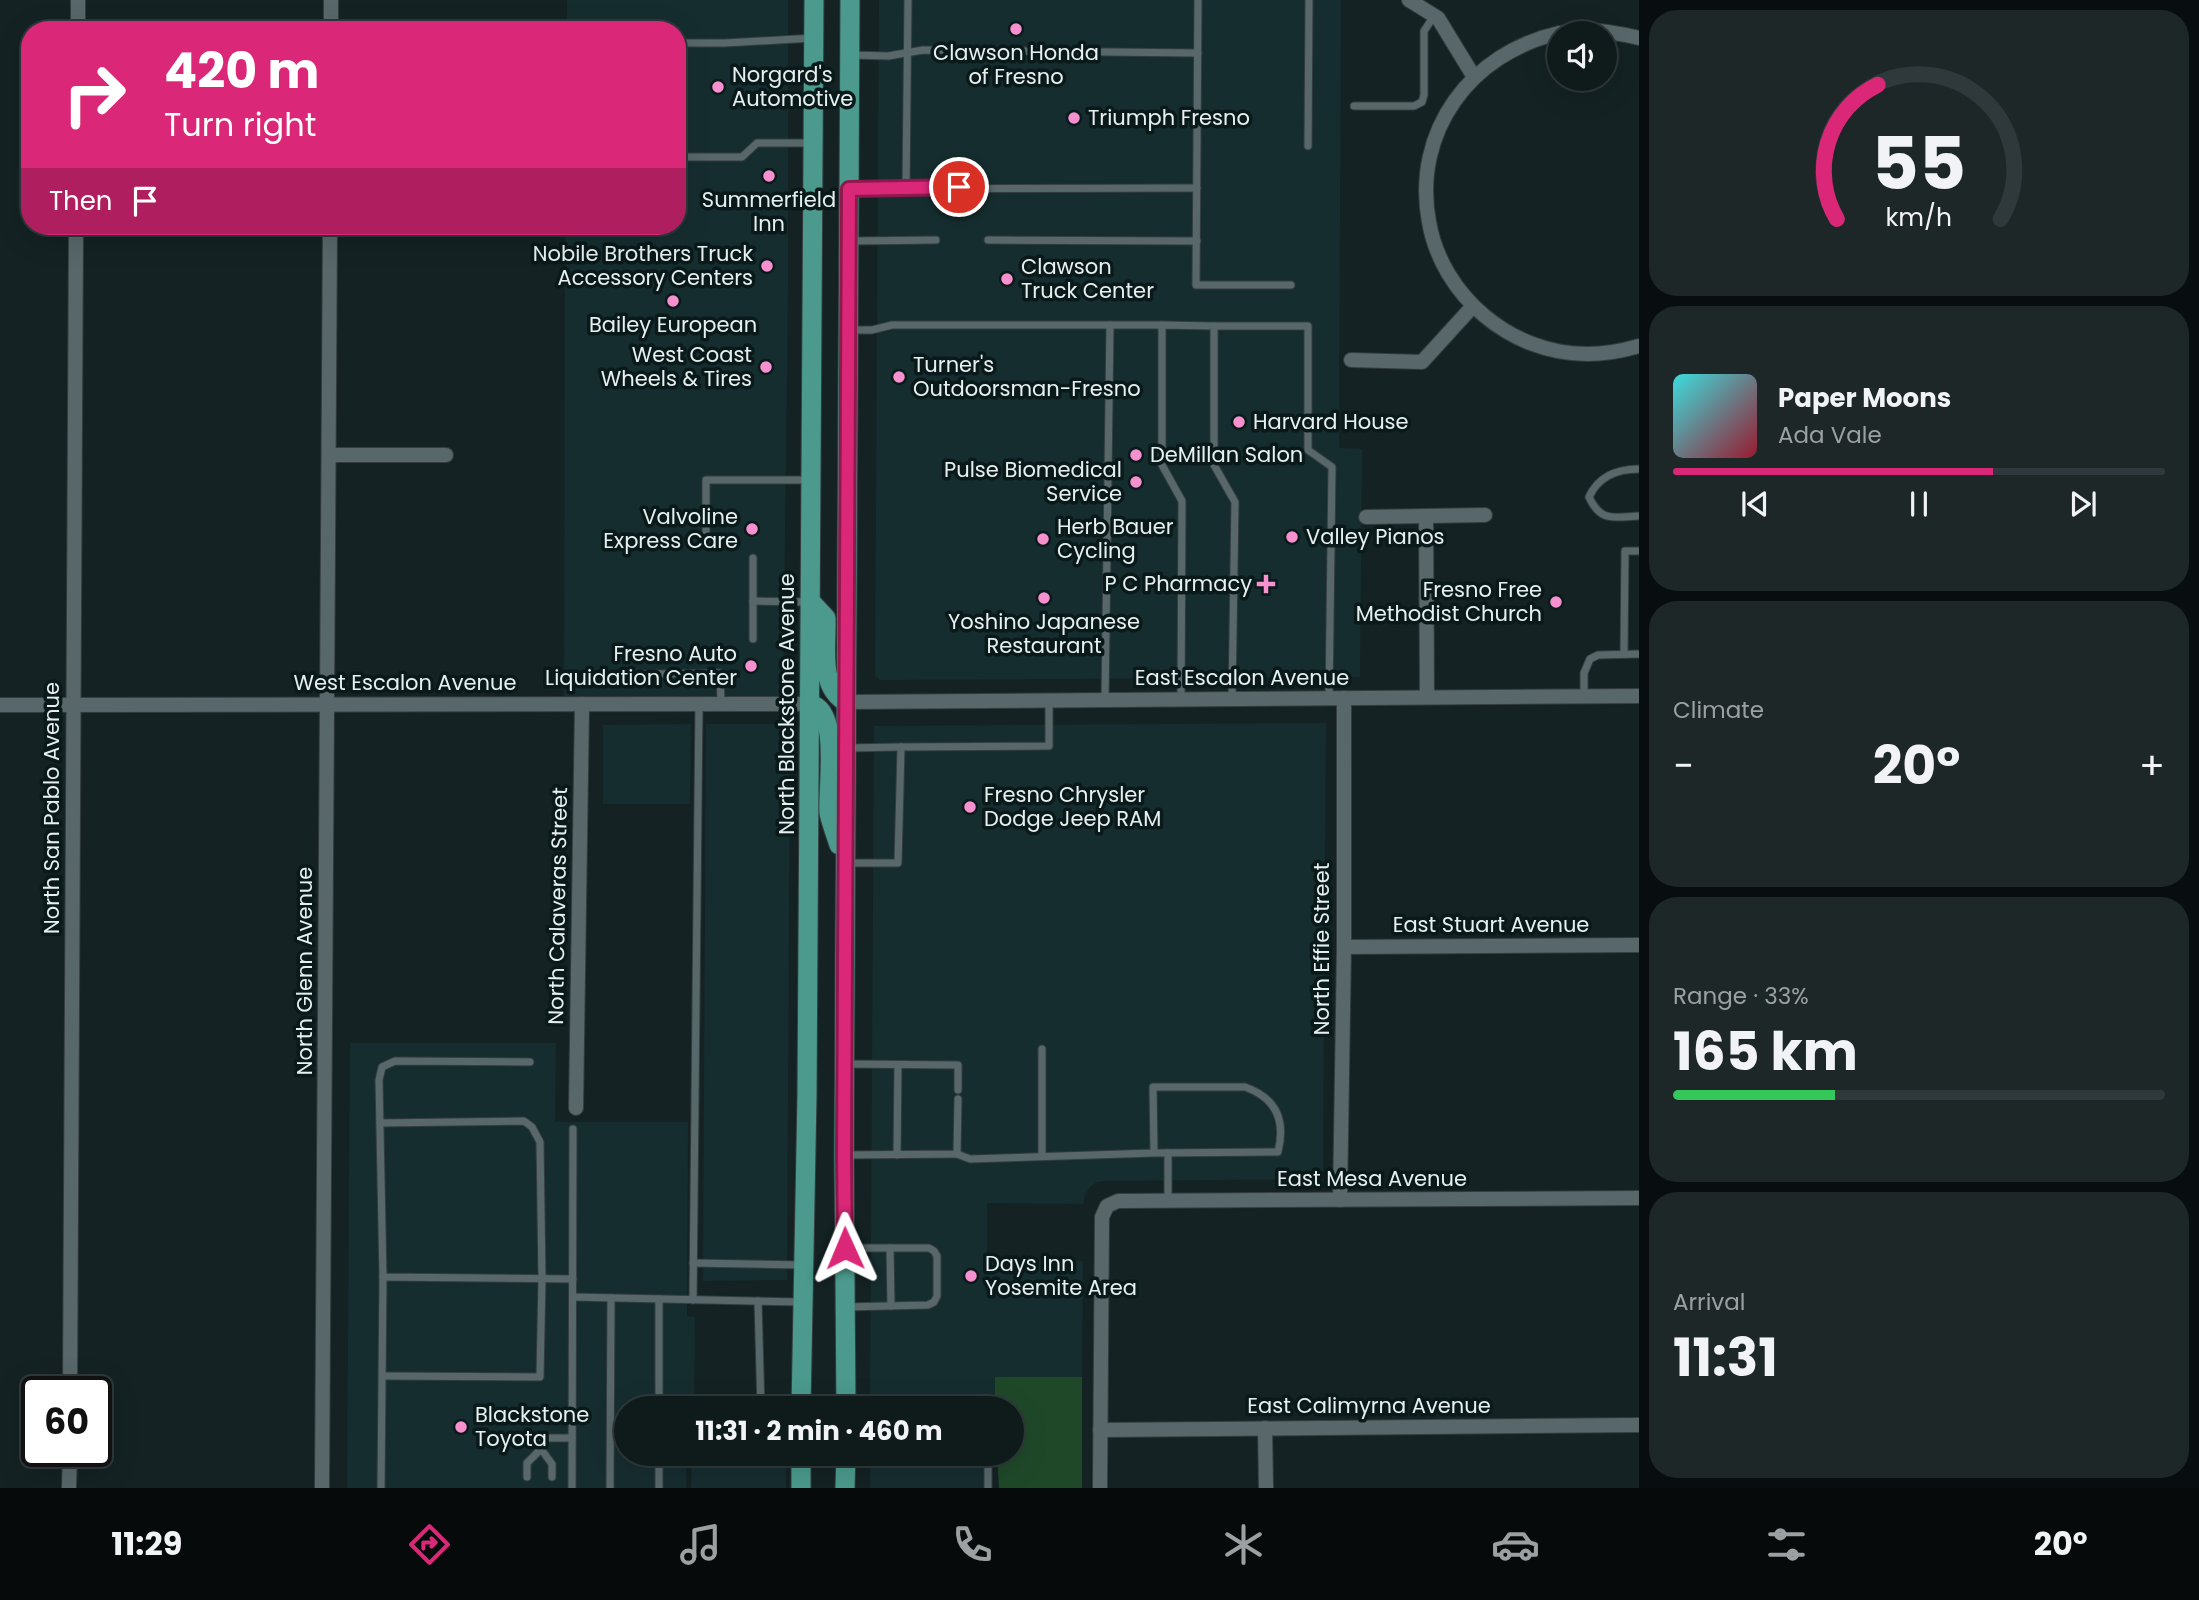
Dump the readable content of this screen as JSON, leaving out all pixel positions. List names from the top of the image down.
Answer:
{
  "streets": {
    "main road": ["North Blackstone Avenue"],
    "street": [
      "East Escalon Avenue",
      "West Escalon Avenue",
      "North San Pablo Avenue",
      "North Calaveras Street",
      "East Stuart Avenue",
      "North Effie Street",
      "North Glenn Avenue",
      "East Mesa Avenue",
      "East Calimyrna Avenue"
    ]
  },
  "crossings": [
    ["East Escalon Avenue", "North Effie Street"],
    ["West Escalon Avenue", "North Blackstone Avenue"],
    ["West Escalon Avenue", "North San Pablo Avenue"],
    ["West Escalon Avenue", "North Calaveras Street"],
    ["West Escalon Avenue", "North Glenn Avenue"],
    ["East Stuart Avenue", "North Effie Street"],
    ["North Effie Street", "East Mesa Avenue"],
    ["East Mesa Avenue", "East Calimyrna Avenue"]
  ],
  "places": {
    "other": [
      "Clawson Honda of Fresno",
      "Norgard's Automotive",
      "Triumph Fresno",
      "Summerfield Inn",
      "Nobile Brothers Truck Accessory Centers",
      "Clawson Truck Center",
      "Bailey European",
      "West Coast Wheels & Tires",
      "Turner's Outdoorsman-Fresno",
      "Harvard House",
      "DeMillan Salon",
      "Pulse Biomedical Service",
      "Valvoline Express Care",
      "Valley Pianos",
      "Herb Bauer Cycling",
      "Yoshino Japanese Restaurant",
      "Fresno Free Methodist Church",
      "Fresno Auto Liquidation Center",
      "Fresno Chrysler Dodge Jeep RAM",
      "Days Inn Yosemite Area",
      "Blackstone Toyota"
    ],
    "health": ["P C Pharmacy"]
  },
  "page": {
    "turn": ["420 m", "Turn right"],
    "then": "Then",
    "song": ["Paper Moons", "Ada Vale"],
    "tile": [
      "Climate",
      ["Range · 33%", "165 km"],
      ["Arrival", "11:31"]
    ],
    "heat": ["−", "20°", "+"],
    "limit": "60",
    "trip": "11:31 · 2 min · 460 m",
    "tabs": ["11:29", "20°"],
    "gauge": ["55", "km/h"]
  }
}
